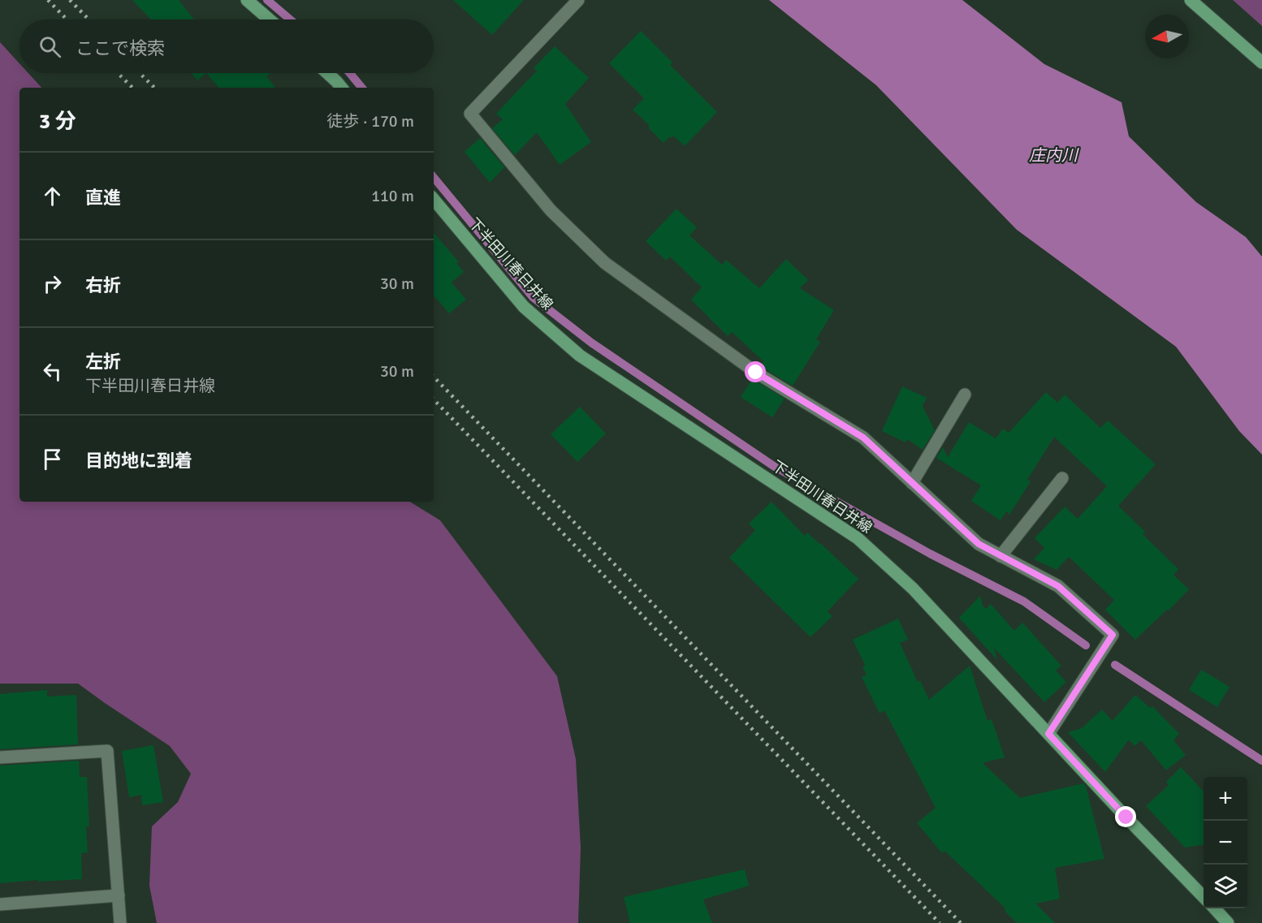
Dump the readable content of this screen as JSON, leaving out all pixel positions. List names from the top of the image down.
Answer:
{
  "streets": {
    "main road": ["下半田川春日井線"]
  },
  "water": ["庄内川"],
  "north": "left",
  "page": {
    "search": "ここで検索",
    "heading": ["3 分", "徒歩 · 170 m"],
    "list": [
      ["直進", "110 m"],
      ["右折", "30 m"],
      ["左折", "下半田川春日井線", "30 m"],
      "目的地に到着"
    ],
    "map_buttons": ["+", "−"]
  }
}
